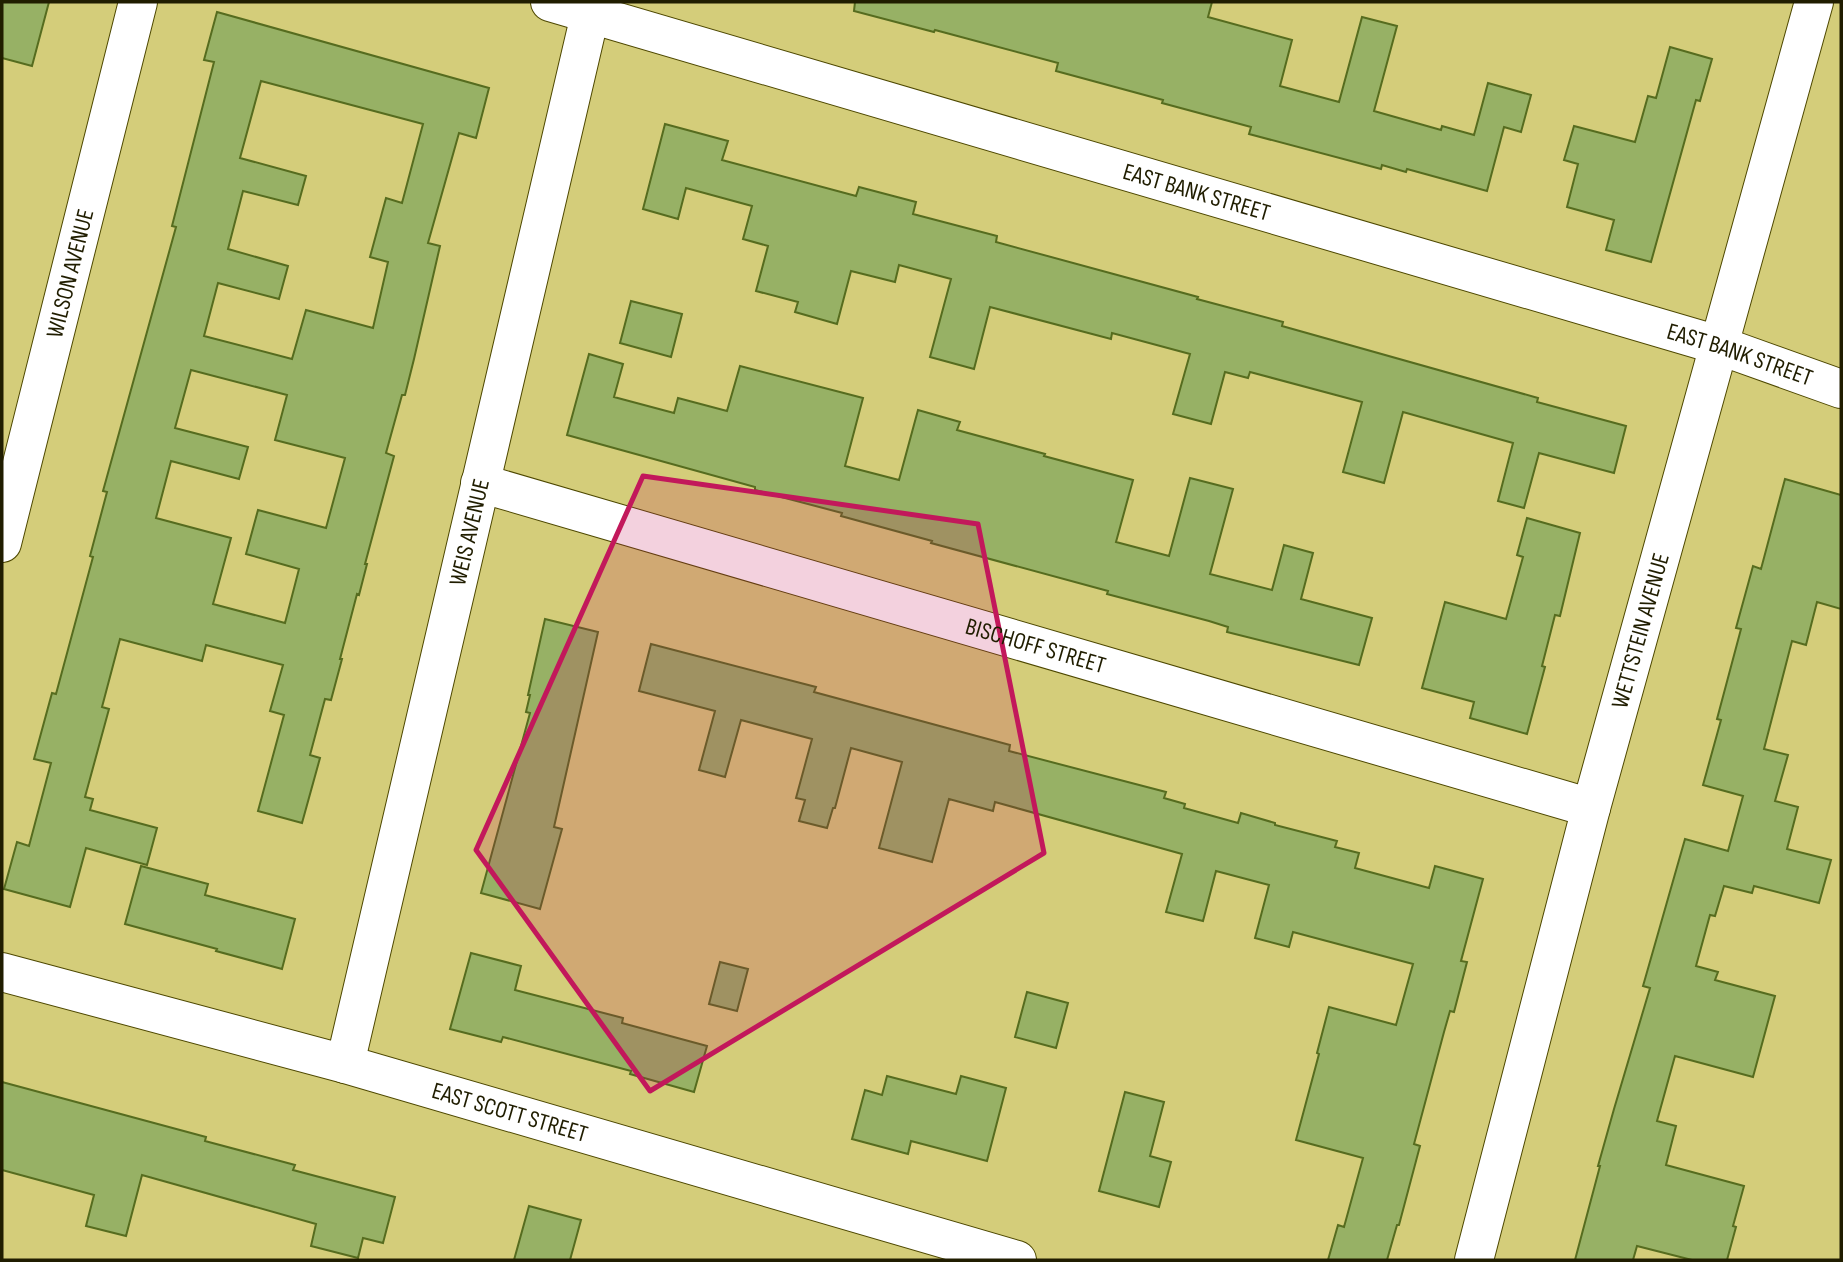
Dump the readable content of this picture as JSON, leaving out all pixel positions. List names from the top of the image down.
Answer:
{
  "streets": {
    "street": [
      "EAST BANK STREET",
      "WILSON AVENUE",
      "WEIS AVENUE",
      "WETTSTEIN AVENUE",
      "BISCHOFF STREET",
      "EAST SCOTT STREET"
    ]
  },
  "crossings": [
    ["EAST BANK STREET", "WEIS AVENUE"],
    ["EAST BANK STREET", "WETTSTEIN AVENUE"],
    ["WEIS AVENUE", "BISCHOFF STREET"],
    ["WEIS AVENUE", "EAST SCOTT STREET"],
    ["WETTSTEIN AVENUE", "BISCHOFF STREET"]
  ]
}
